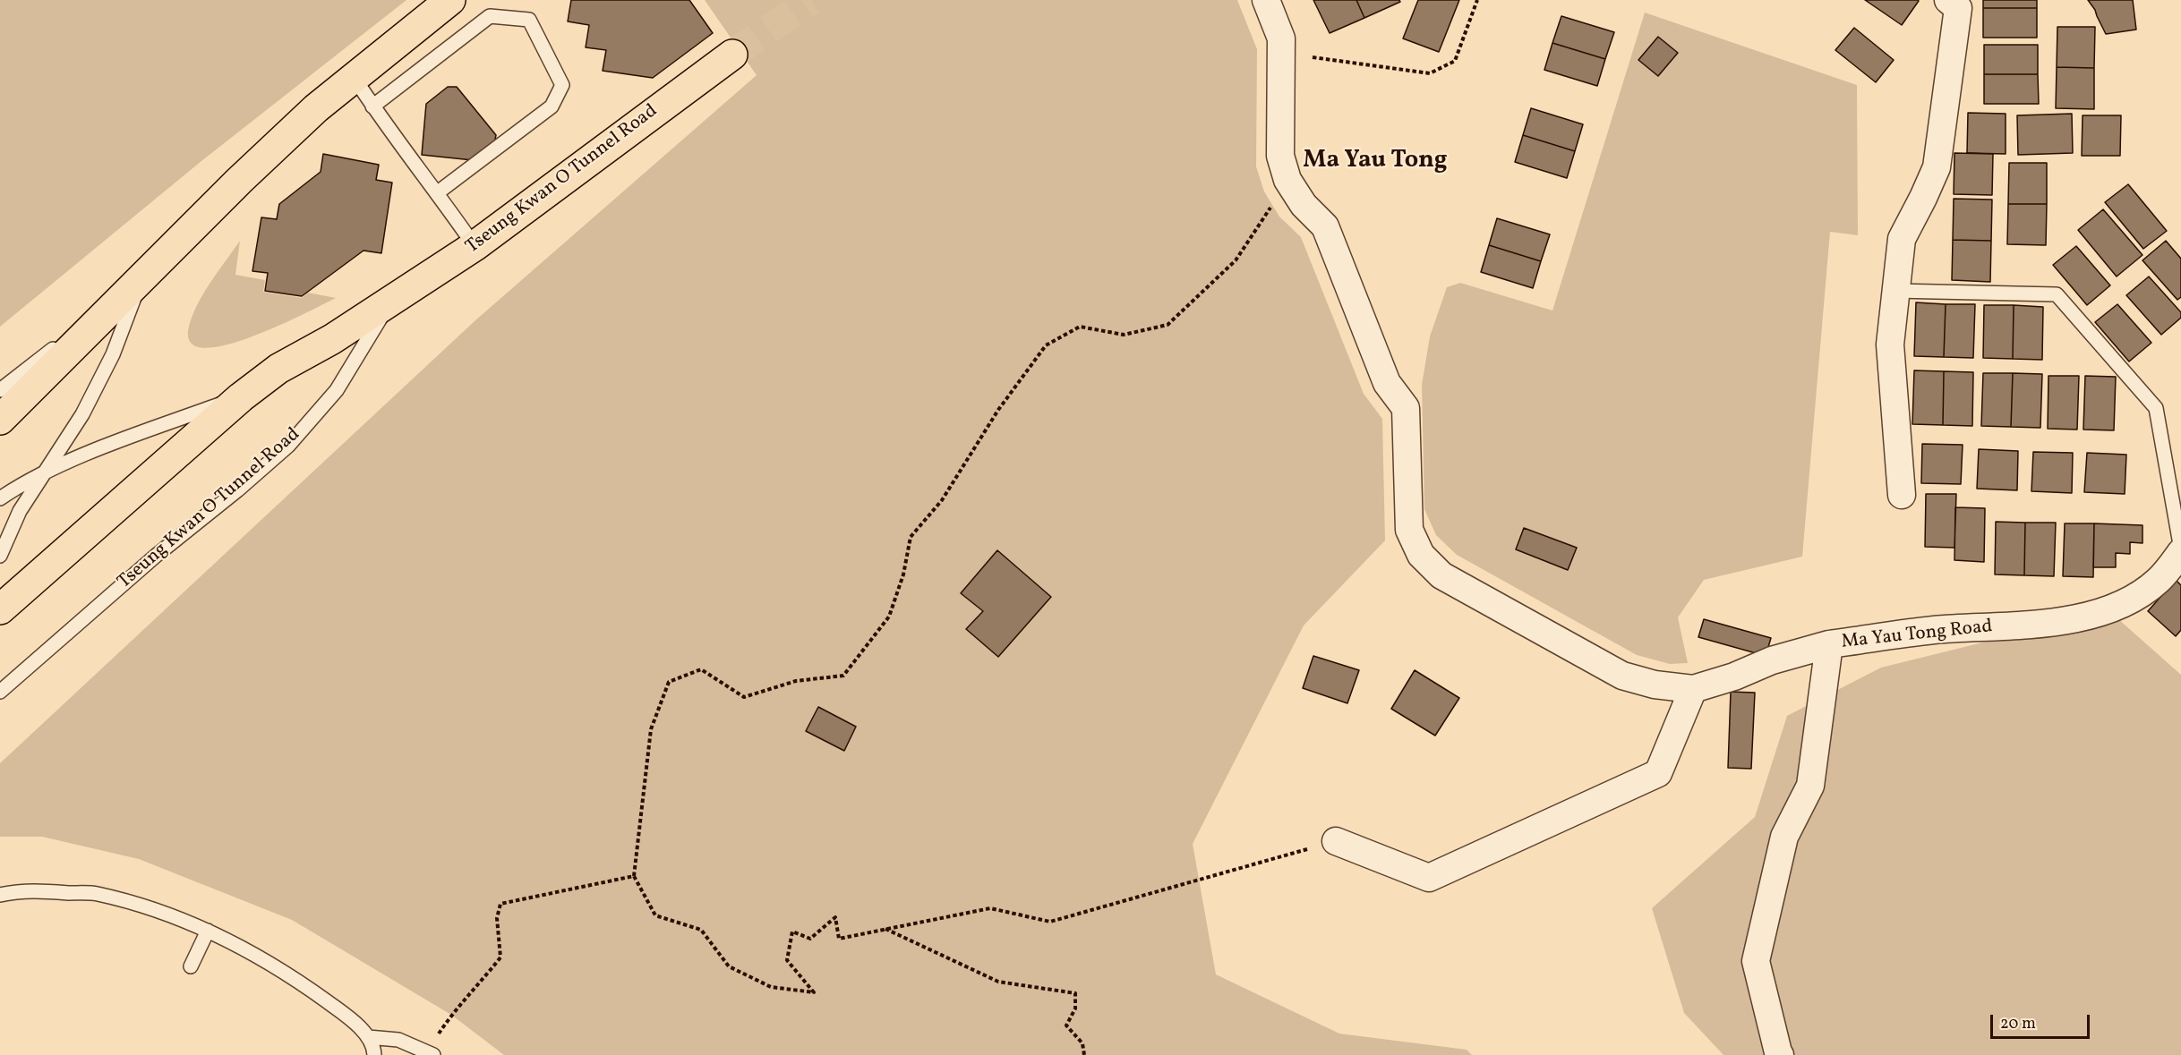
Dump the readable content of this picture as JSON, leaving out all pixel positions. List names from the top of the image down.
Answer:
{
  "streets": {
    "highway": ["Tseung Kwan O Tunnel Road"],
    "street": ["Ma Yau Tong Road"]
  },
  "districts": ["Ma Yau Tong"],
  "scale_bar": "20 m"
}
